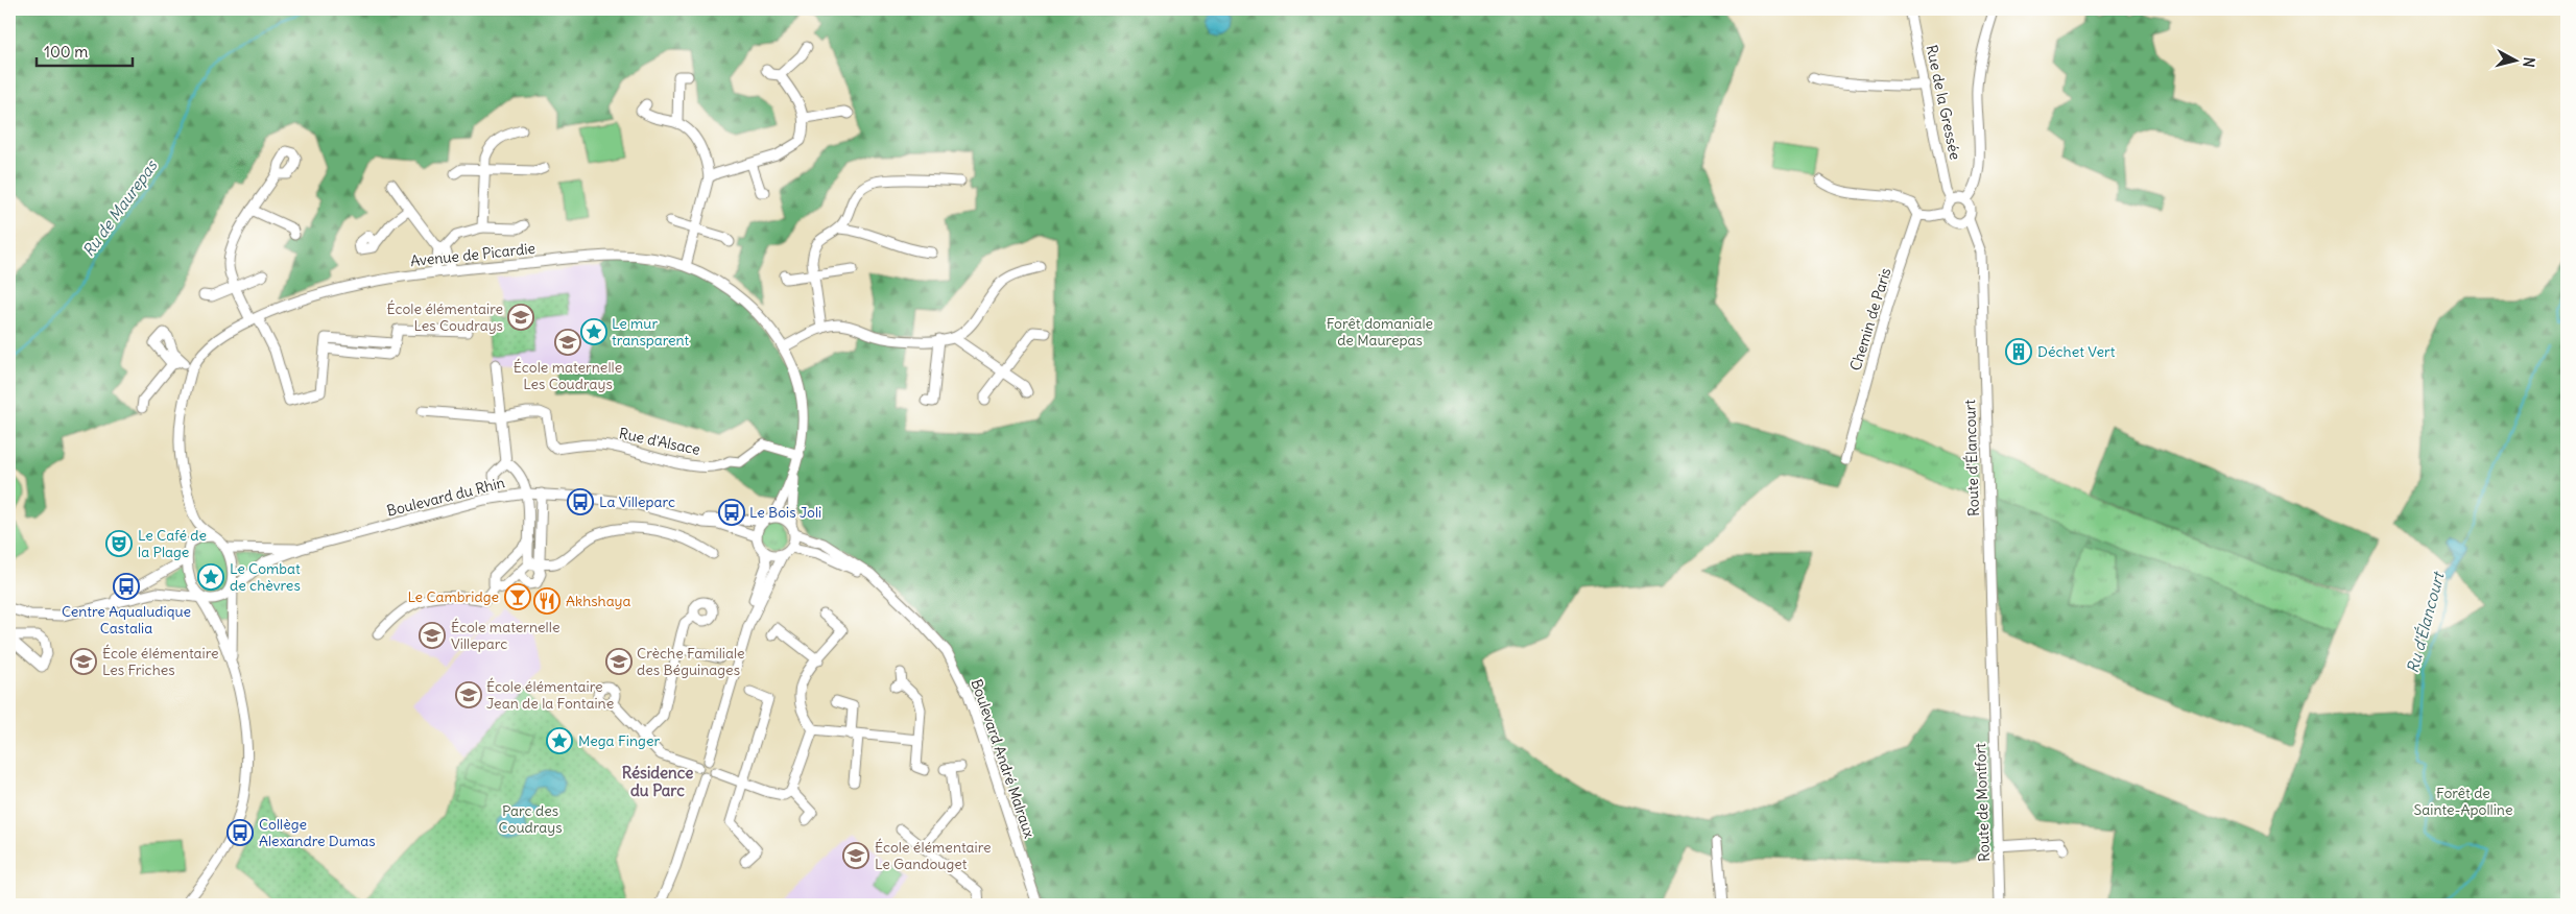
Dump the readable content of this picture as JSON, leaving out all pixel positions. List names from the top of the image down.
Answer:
{
  "streets": {
    "street": [
      "Rue de la Gressée",
      "Avenue de Picardie",
      "Chemin de Paris",
      "Rue d'Alsace",
      "Route d'Élancourt",
      "Boulevard du Rhin",
      "Boulevard André Malraux",
      "Route de Montfort"
    ]
  },
  "crossings": [
    ["Rue de la Gressée", "Route d'Élancourt"],
    ["Avenue de Picardie", "Rue d'Alsace"],
    ["Avenue de Picardie", "Boulevard du Rhin"],
    ["Avenue de Picardie", "Boulevard André Malraux"],
    ["Route d'Élancourt", "Route de Montfort"],
    ["Boulevard du Rhin", "Boulevard André Malraux"]
  ],
  "districts": ["Résidence du Parc"],
  "water": ["Ru de Maurepas", "Ru d'Élancourt"],
  "parks": ["Forêt domaniale de Maurepas", "Forêt de Sainte-Apolline", "Parc des Coudrays"],
  "places": {
    "school or university": [
      "École élémentaire Les Coudrays",
      "École maternelle Les Coudrays",
      "École maternelle Villeparc",
      "École élémentaire Les Friches",
      "Crèche Familiale des Béguinages",
      "École élémentaire Jean de la Fontaine",
      "École élémentaire Le Gandouget"
    ],
    "place": ["Le mur transparent", "Le Combat de chèvres", "Mega Finger"],
    "building": ["Déchet Vert"],
    "bus stop": [
      "La Villeparc",
      "Le Bois Joli",
      "Centre Aqualudique Castalia",
      "Collège Alexandre Dumas"
    ],
    "theatre": ["Le Café de la Plage"],
    "bar": ["Le Cambridge"],
    "restaurant": ["Akhshaya"]
  },
  "scale_bar": "100 m",
  "north": "right"
}
